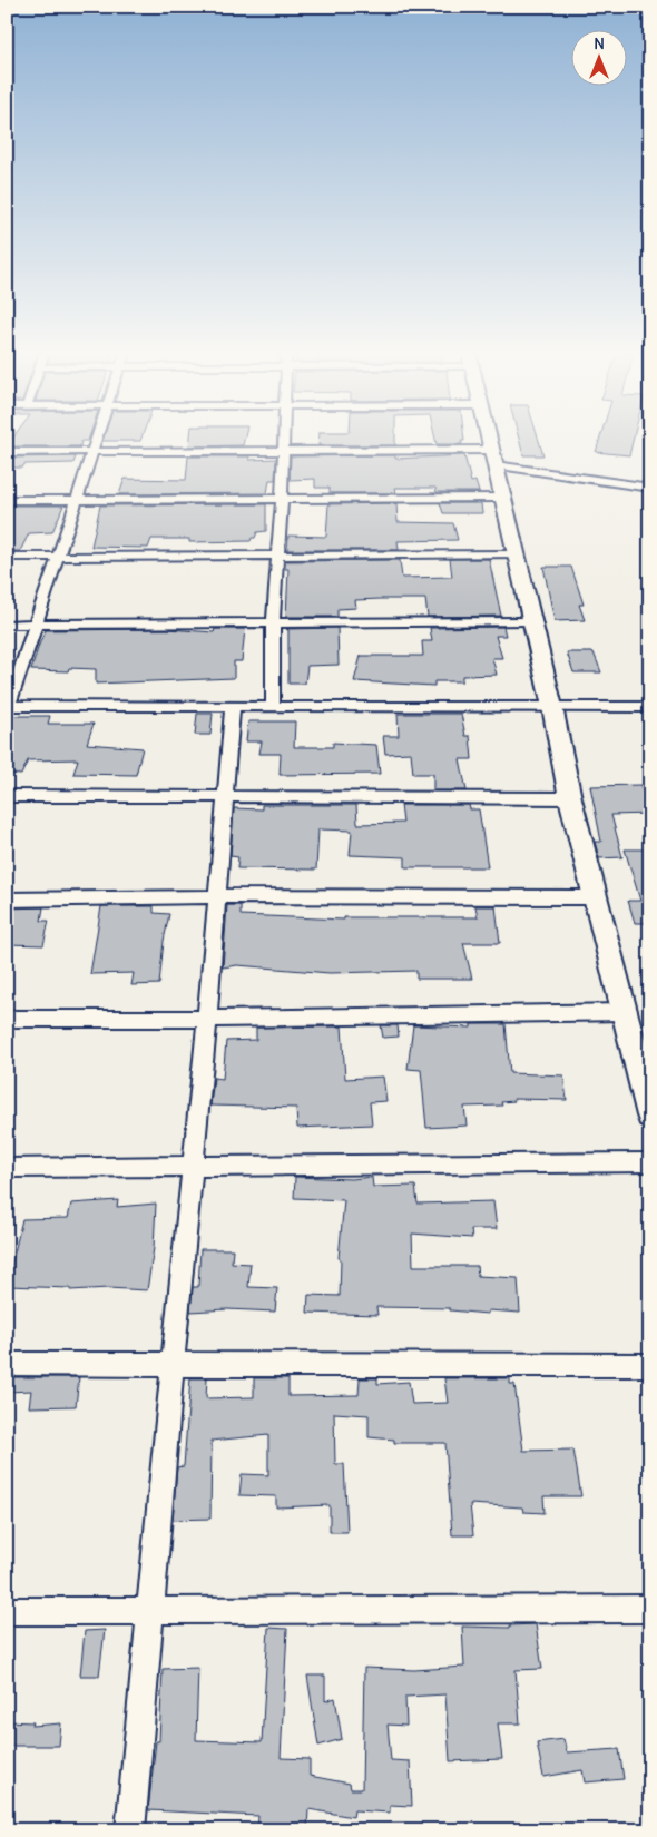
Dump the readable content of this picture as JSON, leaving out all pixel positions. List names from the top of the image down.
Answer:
{
  "north": "top"
}
